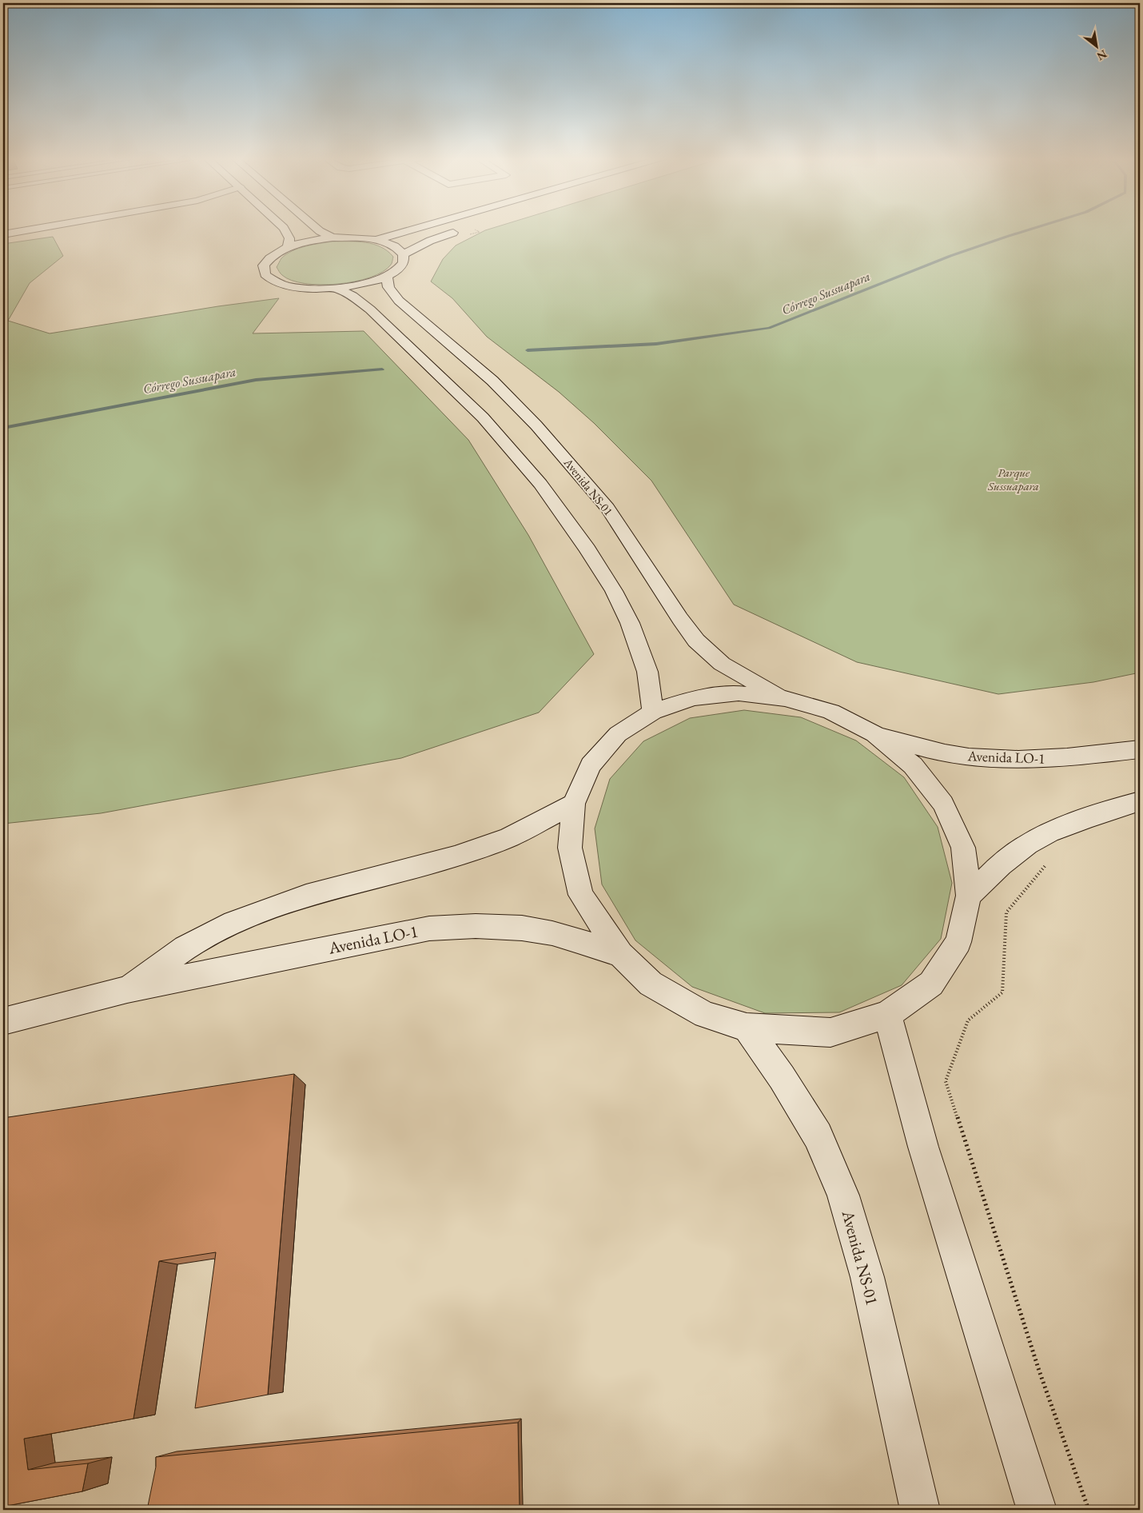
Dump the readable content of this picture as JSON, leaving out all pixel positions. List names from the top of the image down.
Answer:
{
  "streets": {
    "street": ["Avenida NS-01", "Avenida LO-1"]
  },
  "water": ["Córrego Sussuapara"],
  "parks": ["Parque Sussuapara"],
  "north": "bottom right"
}
